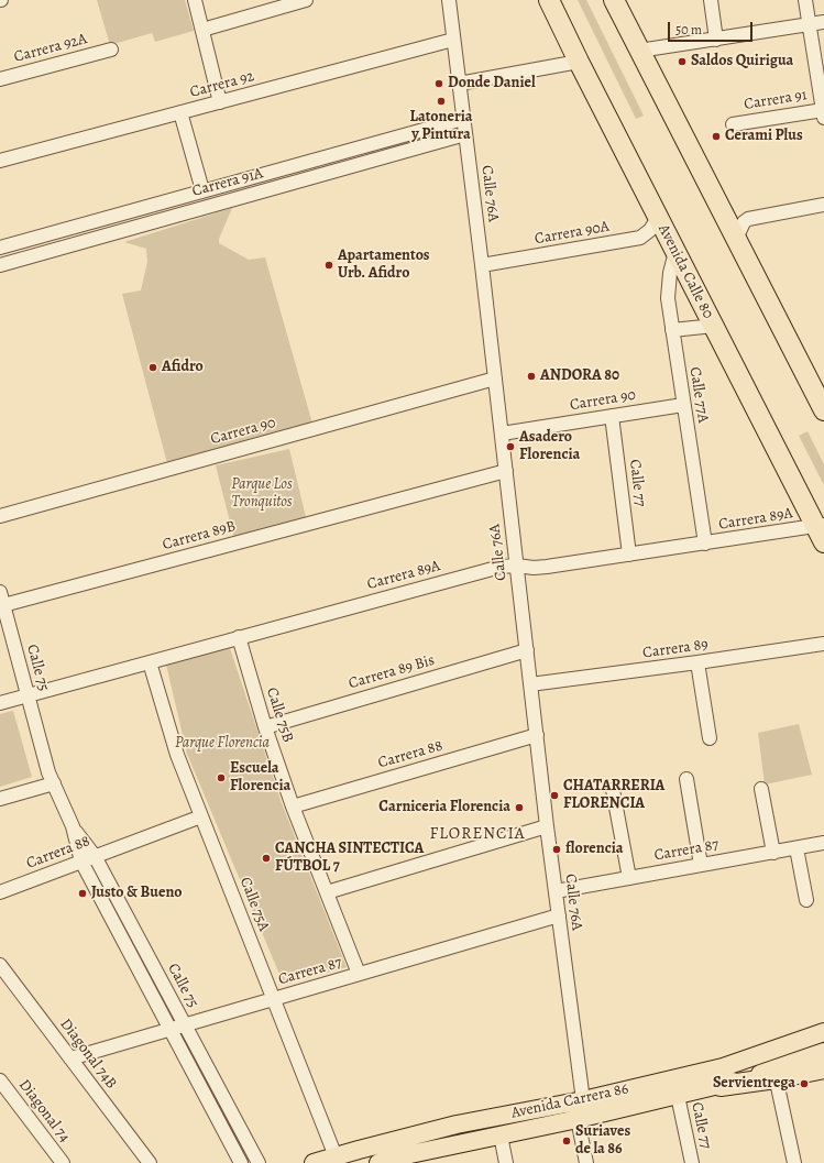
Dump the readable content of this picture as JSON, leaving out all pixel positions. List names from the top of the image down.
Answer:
{
  "streets": {
    "highway": ["Avenida Calle 80"],
    "main road": ["Avenida Carrera 86"],
    "street": [
      "Carrera 92A",
      "Carrera 92",
      "Carrera 91",
      "Carrera 91A",
      "Calle 76A",
      "Carrera 90A",
      "Calle 77A",
      "Carrera 90",
      "Calle 77",
      "Carrera 89A",
      "Carrera 89B",
      "Carrera 89",
      "Calle 75",
      "Carrera 89 Bis",
      "Calle 75B",
      "Carrera 88",
      "Carrera 87",
      "Calle 75A",
      "Diagonal 74B",
      "Diagonal 74"
    ]
  },
  "crossings": [
    ["Carrera 92", "Calle 76A"],
    ["Carrera 91A", "Calle 76A"],
    ["Calle 76A", "Carrera 90A"],
    ["Calle 76A", "Carrera 90"],
    ["Calle 76A", "Carrera 89A"],
    ["Calle 76A", "Carrera 89B"],
    ["Calle 76A", "Carrera 89"],
    ["Calle 76A", "Carrera 89 Bis"],
    ["Calle 76A", "Carrera 88"],
    ["Calle 76A", "Carrera 87"],
    ["Calle 76A", "Avenida Carrera 86"],
    ["Carrera 90A", "Avenida Calle 80"],
    ["Avenida Calle 80", "Calle 77A"],
    ["Avenida Calle 80", "Carrera 89A"],
    ["Calle 77A", "Carrera 90"],
    ["Calle 77A", "Carrera 89A"],
    ["Carrera 90", "Calle 77"],
    ["Calle 77", "Carrera 89A"],
    ["Calle 77", "Avenida Carrera 86"],
    ["Carrera 89A", "Calle 75"],
    ["Carrera 89A", "Calle 75B"],
    ["Carrera 89A", "Calle 75A"],
    ["Carrera 89B", "Calle 75"],
    ["Calle 75", "Carrera 88"],
    ["Calle 75", "Carrera 87"],
    ["Carrera 89 Bis", "Calle 75B"],
    ["Calle 75B", "Carrera 88"],
    ["Calle 75B", "Carrera 87"],
    ["Carrera 88", "Calle 75A"],
    ["Carrera 87", "Calle 75A"],
    ["Carrera 87", "Diagonal 74B"],
    ["Calle 75A", "Avenida Carrera 86"]
  ],
  "districts": ["FLORENCIA"],
  "parks": ["Parque Los Tronquitos", "Parque Florencia"],
  "places": [
    "Saldos Quirigua",
    "Donde Daniel",
    "Latoneria y Pintura",
    "Cerami Plus",
    "Apartamentos Urb. Afidro",
    "Afidro",
    "ANDORA 80",
    "Asadero Florencia",
    "Escuela Florencia",
    "CHATARRERIA FLORENCIA",
    "Carniceria Florencia",
    "florencia",
    "CANCHA SINTECTICA FÚTBOL 7",
    "Justo & Bueno",
    "Servientrega",
    "Suriaves de la 86"
  ],
  "scale_bar": "50 m"
}
